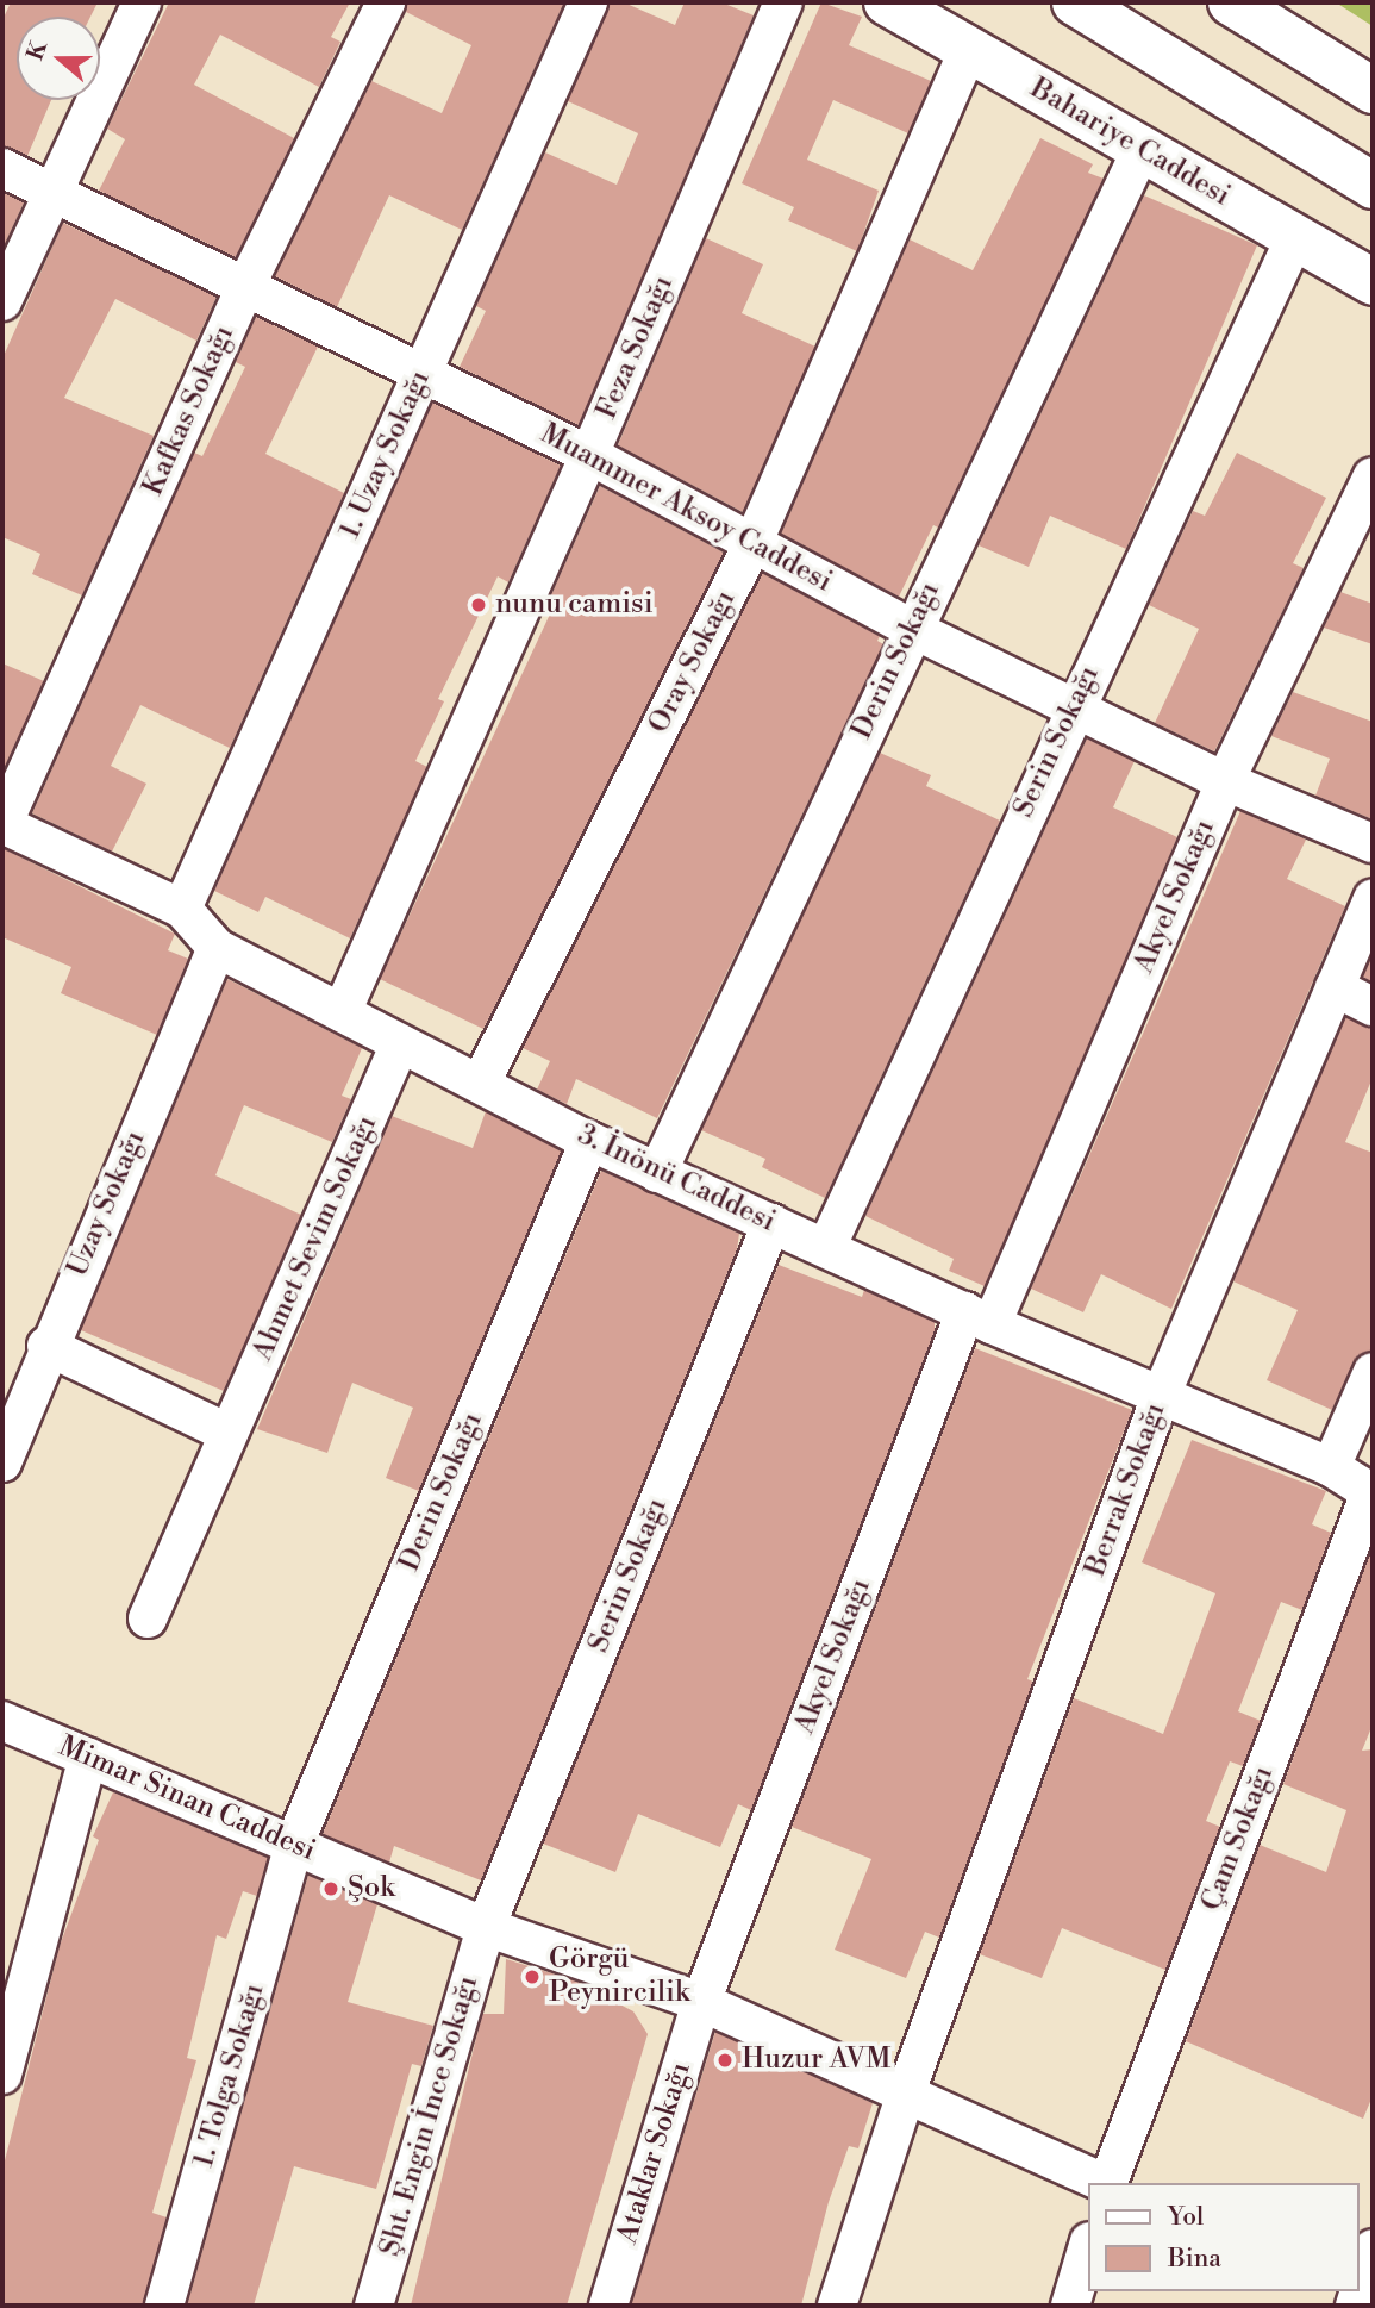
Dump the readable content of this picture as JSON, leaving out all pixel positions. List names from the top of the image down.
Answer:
{
  "streets": {
    "main road": ["Bahariye Caddesi"],
    "street": [
      "Feza Sokağı",
      "Kafkas Sokağı",
      "1. Uzay Sokağı",
      "Muammer Aksoy Caddesi",
      "Derin Sokağı",
      "Oray Sokağı",
      "Serin Sokağı",
      "Akyel Sokağı",
      "3. İnönü Caddesi",
      "Uzay Sokağı",
      "Ahmet Sevim Sokağı",
      "Berrak Sokağı",
      "Mimar Sinan Caddesi",
      "Çam Sokağı",
      "1. Tolga Sokağı",
      "Şht. Engin İnce Sokağı",
      "Ataklar Sokağı"
    ]
  },
  "crossings": [
    ["Bahariye Caddesi", "Derin Sokağı"],
    ["Bahariye Caddesi", "Oray Sokağı"],
    ["Bahariye Caddesi", "Serin Sokağı"],
    ["Feza Sokağı", "Muammer Aksoy Caddesi"],
    ["Feza Sokağı", "3. İnönü Caddesi"],
    ["Kafkas Sokağı", "Muammer Aksoy Caddesi"],
    ["Kafkas Sokağı", "3. İnönü Caddesi"],
    ["1. Uzay Sokağı", "Muammer Aksoy Caddesi"],
    ["1. Uzay Sokağı", "3. İnönü Caddesi"],
    ["Muammer Aksoy Caddesi", "Derin Sokağı"],
    ["Muammer Aksoy Caddesi", "Oray Sokağı"],
    ["Muammer Aksoy Caddesi", "Serin Sokağı"],
    ["Muammer Aksoy Caddesi", "Akyel Sokağı"],
    ["Derin Sokağı", "3. İnönü Caddesi"],
    ["Derin Sokağı", "Mimar Sinan Caddesi"],
    ["Derin Sokağı", "1. Tolga Sokağı"],
    ["Oray Sokağı", "3. İnönü Caddesi"],
    ["Serin Sokağı", "3. İnönü Caddesi"],
    ["Serin Sokağı", "Mimar Sinan Caddesi"],
    ["Serin Sokağı", "Şht. Engin İnce Sokağı"],
    ["Akyel Sokağı", "3. İnönü Caddesi"],
    ["Akyel Sokağı", "Mimar Sinan Caddesi"],
    ["Akyel Sokağı", "Ataklar Sokağı"],
    ["3. İnönü Caddesi", "Uzay Sokağı"],
    ["3. İnönü Caddesi", "Ahmet Sevim Sokağı"],
    ["3. İnönü Caddesi", "Berrak Sokağı"],
    ["3. İnönü Caddesi", "Çam Sokağı"],
    ["Berrak Sokağı", "Mimar Sinan Caddesi"],
    ["Mimar Sinan Caddesi", "1. Tolga Sokağı"],
    ["Mimar Sinan Caddesi", "Şht. Engin İnce Sokağı"],
    ["Mimar Sinan Caddesi", "Ataklar Sokağı"]
  ],
  "places": [
    "nunu camisi",
    "Şok",
    "Görgü Peynircilik",
    "Huzur AVM"
  ],
  "legend": ["Yol", "Bina"],
  "north": "left"
}
